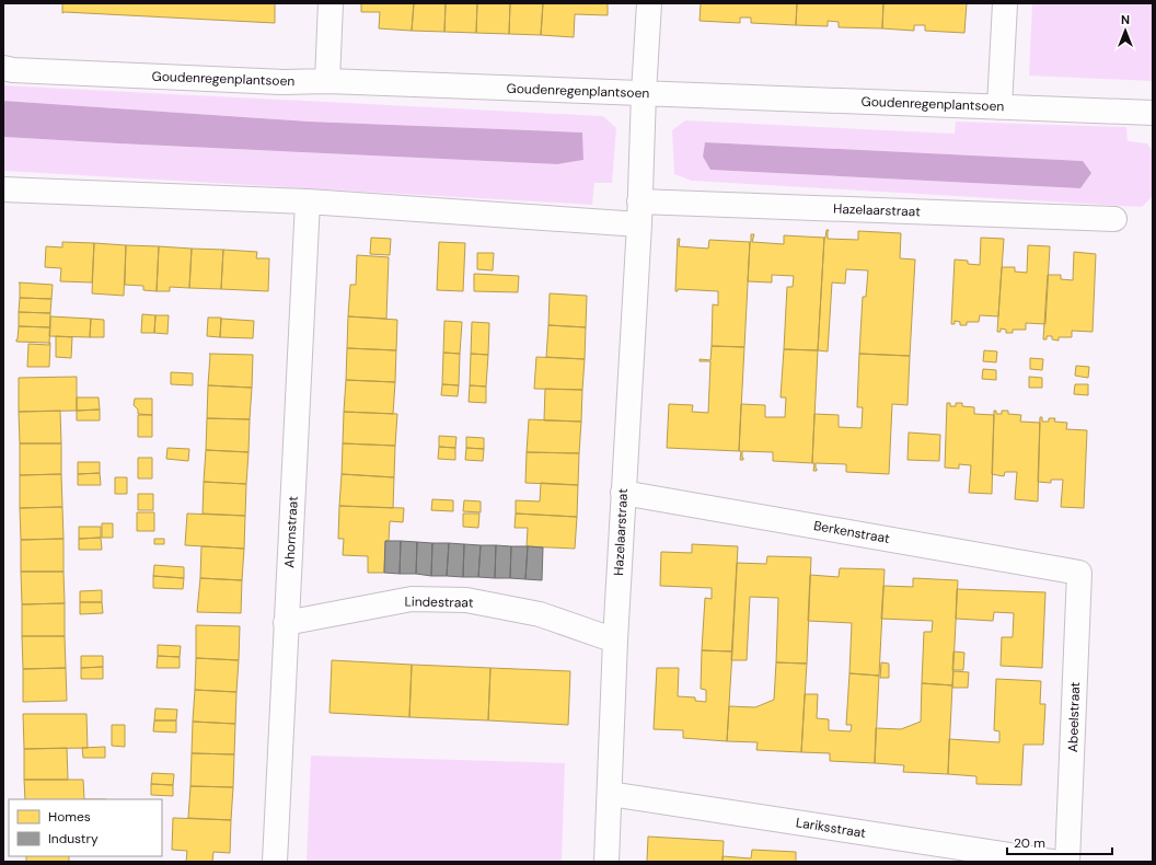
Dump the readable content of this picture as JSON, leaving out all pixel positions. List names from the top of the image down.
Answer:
{
  "streets": {
    "street": [
      "Goudenregenplantsoen",
      "Hazelaarstraat",
      "Ahornstraat",
      "Berkenstraat",
      "Lindestraat",
      "Abeelstraat",
      "Lariksstraat"
    ]
  },
  "crossings": [
    ["Goudenregenplantsoen", "Hazelaarstraat"],
    ["Hazelaarstraat", "Berkenstraat"],
    ["Hazelaarstraat", "Lindestraat"],
    ["Hazelaarstraat", "Lariksstraat"],
    ["Ahornstraat", "Lindestraat"],
    ["Berkenstraat", "Abeelstraat"]
  ],
  "legend": ["Homes", "Industry"],
  "scale_bar": "20 m",
  "north": "top"
}
